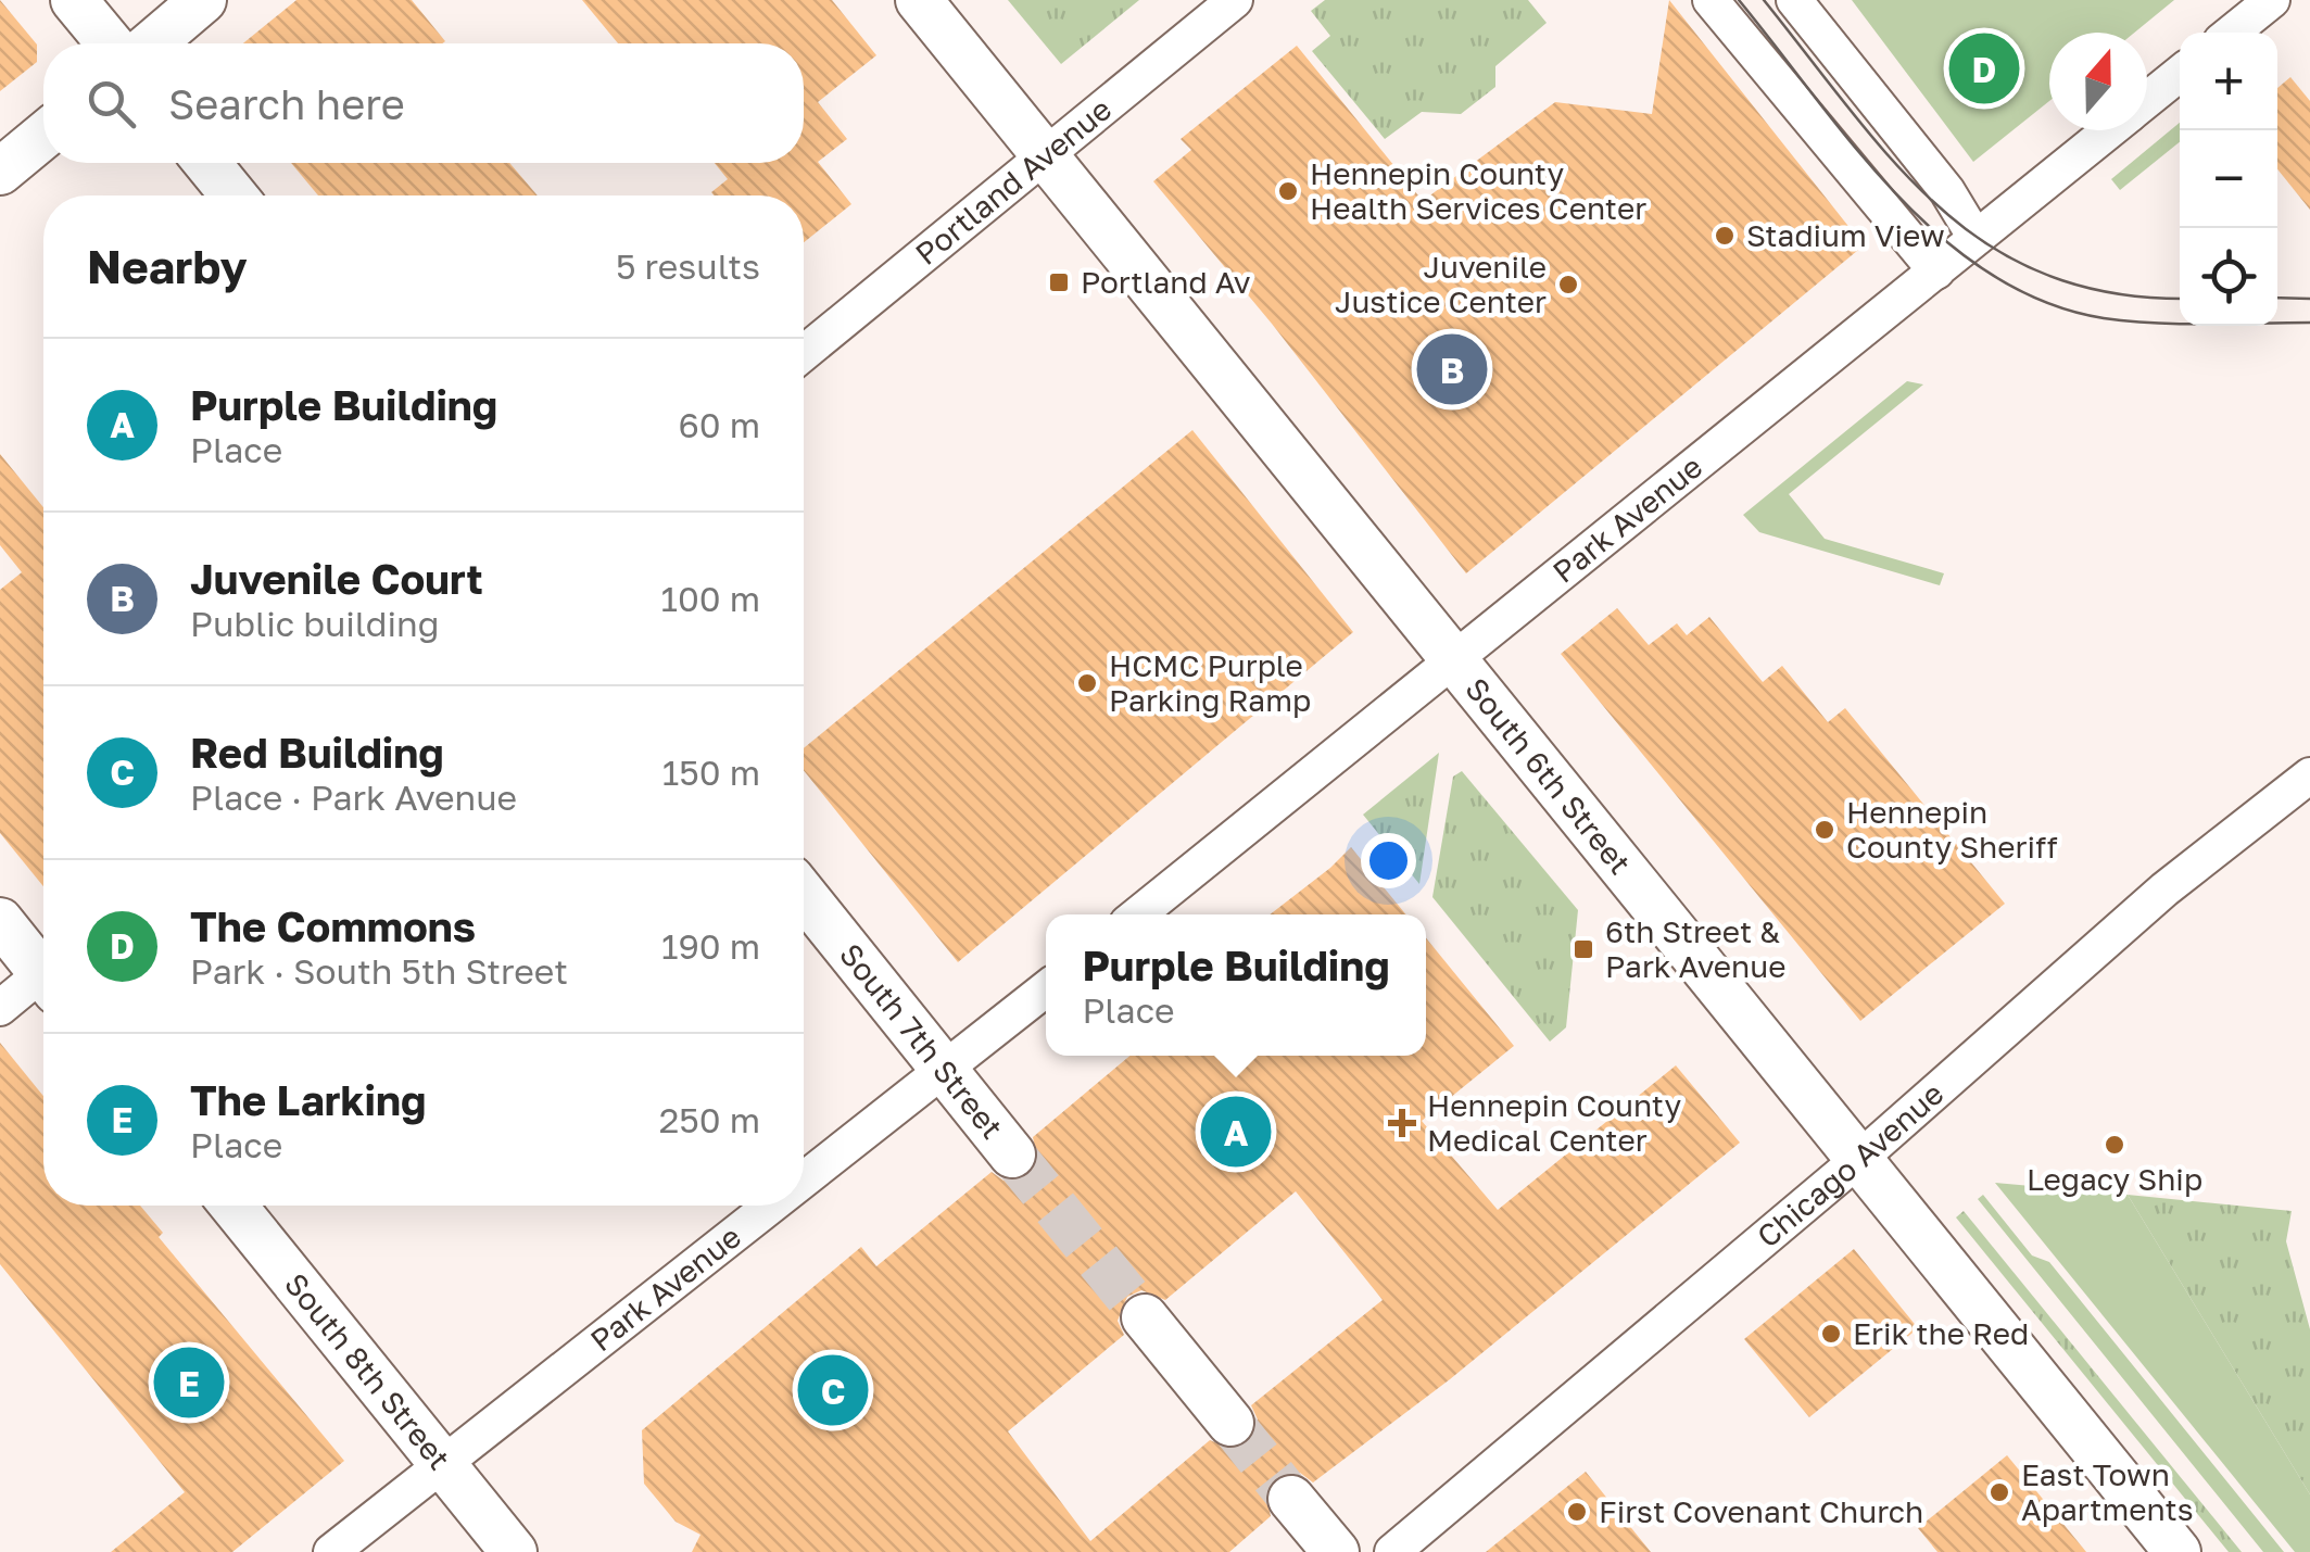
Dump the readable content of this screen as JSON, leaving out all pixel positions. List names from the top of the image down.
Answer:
{
  "streets": {
    "main road": ["South 6th Street", "South 7th Street", "South 8th Street"],
    "street": ["Portland Avenue", "Park Avenue", "Chicago Avenue"]
  },
  "crossings": [
    ["Portland Avenue", "South 6th Street"],
    ["Park Avenue", "South 6th Street"],
    ["Park Avenue", "South 7th Street"],
    ["Park Avenue", "South 8th Street"],
    ["South 6th Street", "Chicago Avenue"]
  ],
  "places": {
    "other": [
      "Hennepin County Health Services Center",
      "Stadium View",
      "Juvenile Justice Center",
      "HCMC Purple Parking Ramp",
      "Hennepin County Sheriff",
      "Legacy Ship",
      "Erik the Red",
      "East Town Apartments",
      "First Covenant Church"
    ],
    "transit": ["Portland Av", "6th Street & Park Avenue"],
    "health": ["Hennepin County Medical Center"]
  },
  "north": "top",
  "page": {
    "pins": [
      "D",
      "B",
      "A",
      "E",
      "C"
    ],
    "map_buttons": ["+", "−"],
    "search": "Search here",
    "heading": ["Nearby", "5 results"],
    "list": [
      {
        "mark": "A",
        "name": "Purple Building",
        "note": "Place",
        "value": "60 m"
      },
      {
        "mark": "B",
        "name": "Juvenile Court",
        "note": "Public building",
        "value": "100 m"
      },
      {
        "mark": "C",
        "name": "Red Building",
        "note": "Place · Park Avenue",
        "value": "150 m"
      },
      {
        "mark": "D",
        "name": "The Commons",
        "note": "Park · South 5th Street",
        "value": "190 m"
      },
      {
        "mark": "E",
        "name": "The Larking",
        "note": "Place",
        "value": "250 m"
      }
    ],
    "popup": ["Purple Building", "Place"]
  }
}
